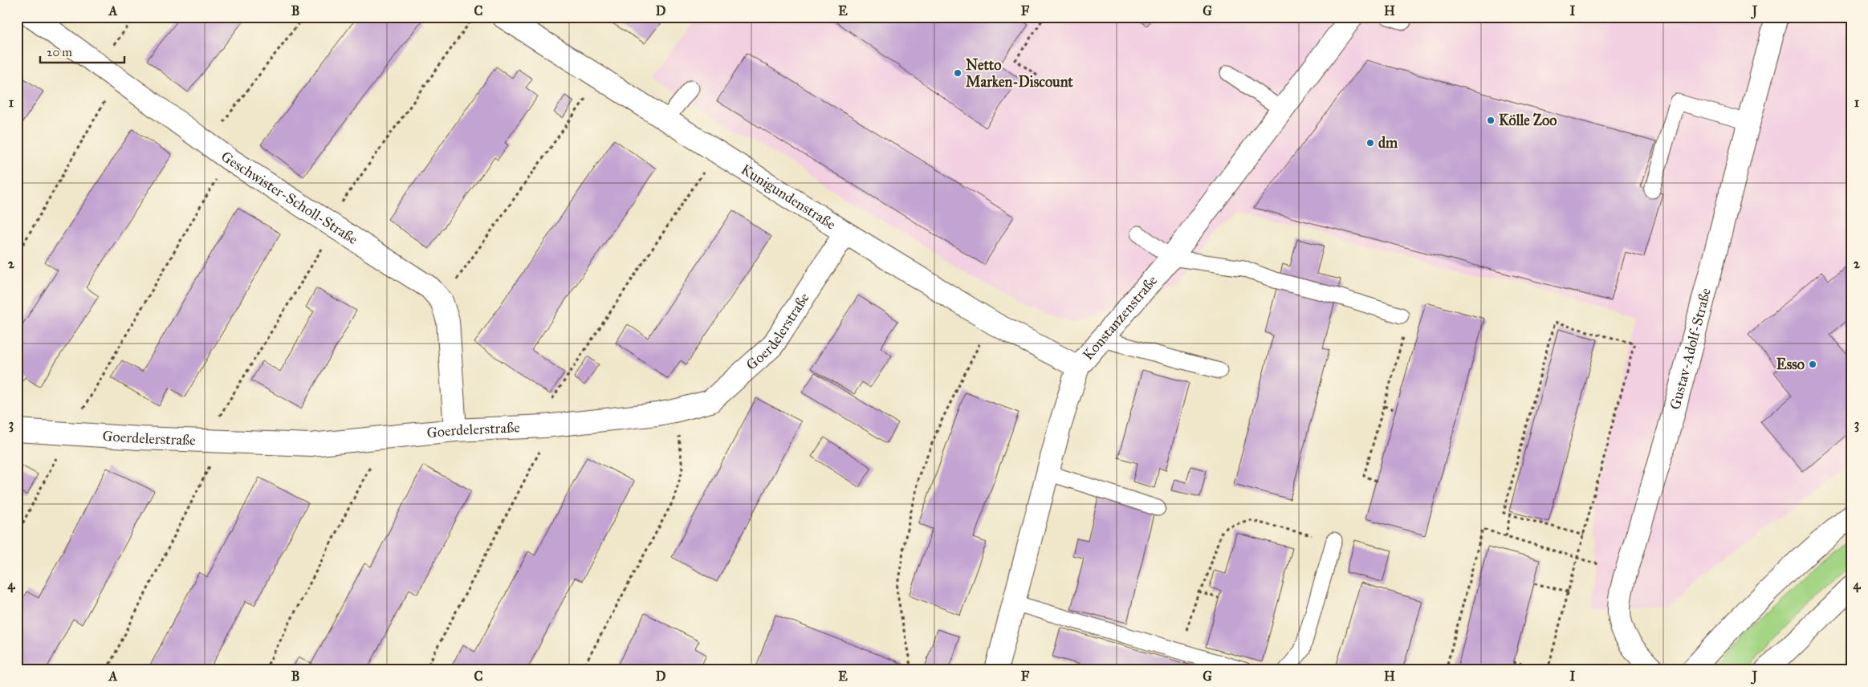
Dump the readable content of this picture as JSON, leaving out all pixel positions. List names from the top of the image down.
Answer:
{
  "streets": {
    "street": [
      "Kunigundenstraße",
      "Geschwister-Scholl-Straße",
      "Konstanzenstraße",
      "Goerdelerstraße",
      "Gustav-Adolf-Straße"
    ]
  },
  "crossings": [
    ["Kunigundenstraße", "Konstanzenstraße"],
    ["Kunigundenstraße", "Goerdelerstraße"],
    ["Geschwister-Scholl-Straße", "Goerdelerstraße"]
  ],
  "places": [
    "Netto Marken-Discount",
    "Kölle Zoo",
    "dm",
    "Esso"
  ],
  "scale_bar": "20 m",
  "grid": {
    "columns": [
      "A",
      "B",
      "C",
      "D",
      "E",
      "F",
      "G",
      "H",
      "I",
      "J"
    ],
    "rows": [
      "1",
      "2",
      "3",
      "4"
    ]
  }
}
